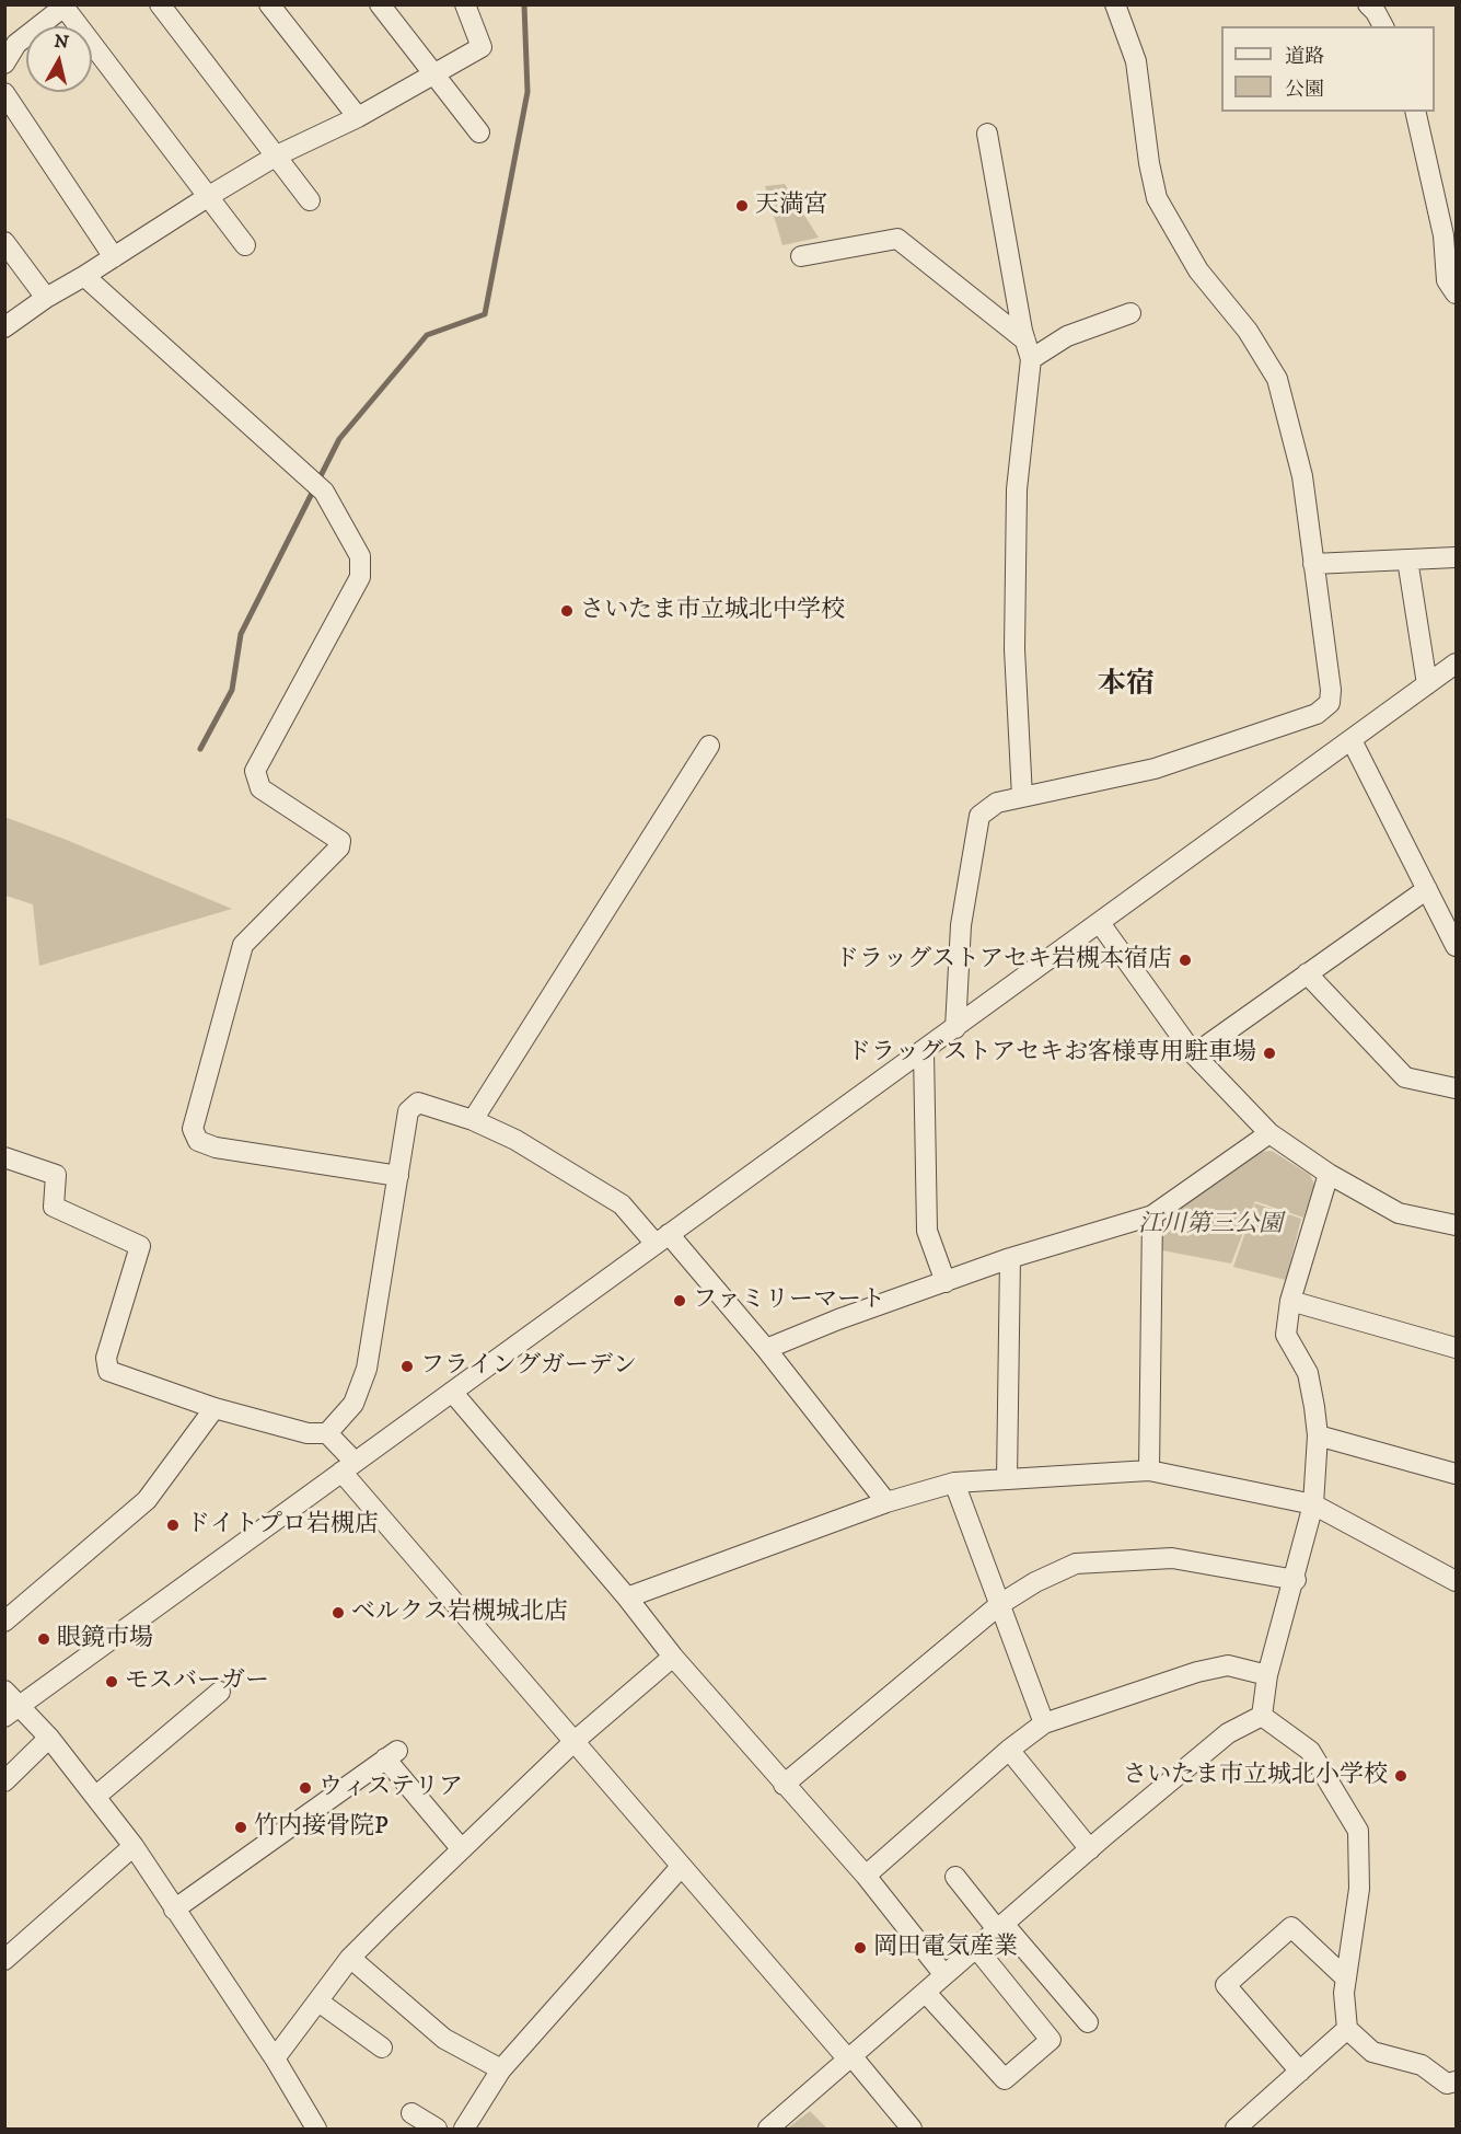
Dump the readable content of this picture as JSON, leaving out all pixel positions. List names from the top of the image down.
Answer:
{
  "districts": ["本宿"],
  "parks": ["江川第三公園"],
  "places": [
    "天満宮",
    "さいたま市立城北中学校",
    "ドラッグストアセキ岩槻本宿店",
    "ドラッグストアセキお客様専用駐車場",
    "ファミリーマート",
    "フライングガーデン",
    "ドイトプロ岩槻店",
    "ベルクス岩槻城北店",
    "眼鏡市場",
    "モスバーガー",
    "さいたま市立城北小学校",
    "ウィステリア",
    "竹内接骨院P",
    "岡田電気産業"
  ],
  "legend": ["道路", "公園"],
  "north": "top"
}
